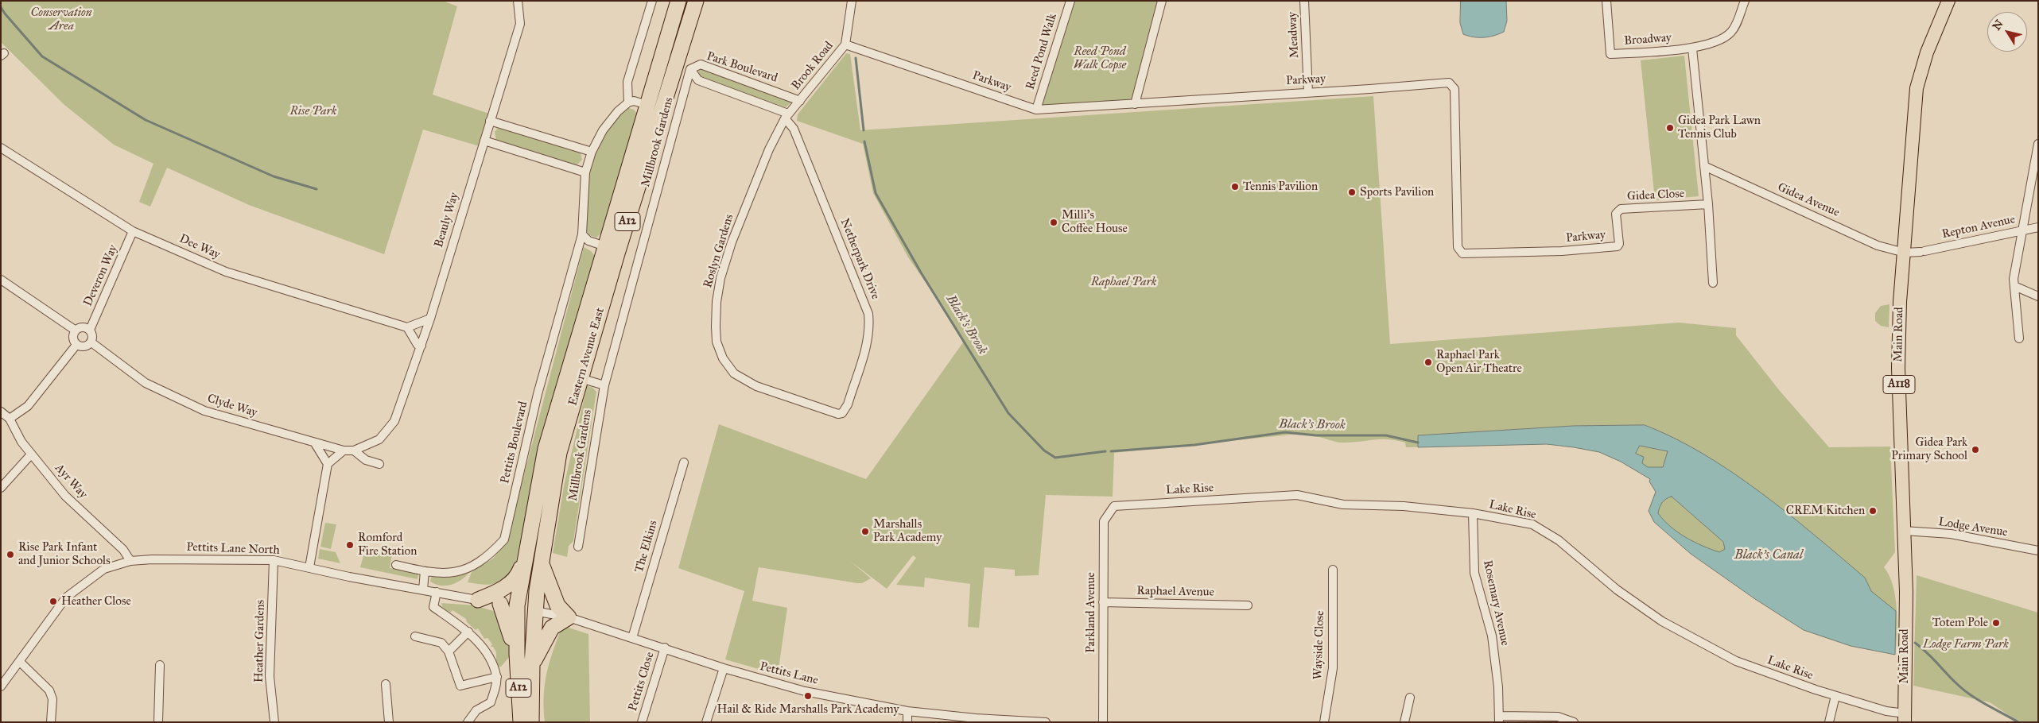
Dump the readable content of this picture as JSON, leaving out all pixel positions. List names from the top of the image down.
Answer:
{
  "streets": {
    "highway": ["A12", "Eastern Avenue East"],
    "main road": ["Main Road", "A118"],
    "street": [
      "Meadway",
      "Broadway",
      "Reed Pond Walk",
      "Brook Road",
      "Park Boulevard",
      "Parkway",
      "Millbrook Gardens",
      "Gidea Close",
      "Gidea Avenue",
      "Beauly Way",
      "Repton Avenue",
      "Dee Way",
      "Roslyn Gardens",
      "Netherpark Drive",
      "Deveron Way",
      "Clyde Way",
      "Pettits Boulevard",
      "Ayr Way",
      "Lake Rise",
      "Lodge Avenue",
      "The Elkins",
      "Pettits Lane North",
      "Raphael Avenue",
      "Rosemary Avenue",
      "Parkland Avenue",
      "Heather Gardens",
      "Wayside Close",
      "Pettits Lane",
      "Pettits Close"
    ]
  },
  "crossings": [
    ["Meadway", "Parkway"],
    ["Reed Pond Walk", "Parkway"],
    ["Brook Road", "Park Boulevard"],
    ["Brook Road", "Parkway"],
    ["Brook Road", "Roslyn Gardens"],
    ["Brook Road", "Netherpark Drive"],
    ["Park Boulevard", "Millbrook Gardens"],
    ["Park Boulevard", "Roslyn Gardens"],
    ["Park Boulevard", "Netherpark Drive"],
    ["Park Boulevard", "Eastern Avenue East"],
    ["Parkway", "Gidea Close"],
    ["Millbrook Gardens", "Eastern Avenue East"],
    ["Gidea Avenue", "Repton Avenue"],
    ["Gidea Avenue", "Main Road"],
    ["Beauly Way", "Clyde Way"],
    ["Repton Avenue", "Main Road"],
    ["Dee Way", "Deveron Way"],
    ["Roslyn Gardens", "Netherpark Drive"],
    ["Deveron Way", "Clyde Way"],
    ["Main Road", "Lake Rise"],
    ["Main Road", "Lodge Avenue"],
    ["Eastern Avenue East", "Pettits Lane North"],
    ["Eastern Avenue East", "Pettits Lane"],
    ["Ayr Way", "Pettits Lane North"],
    ["Lake Rise", "Rosemary Avenue"],
    ["Lake Rise", "Parkland Avenue"],
    ["The Elkins", "Pettits Lane"],
    ["Pettits Lane North", "Heather Gardens"],
    ["Raphael Avenue", "Parkland Avenue"],
    ["Pettits Lane", "Pettits Close"]
  ],
  "water": ["Black's Brook", "Black's Canal"],
  "parks": [
    "Conservation Area",
    "Reed Pond Walk Copse",
    "Rise Park",
    "Raphael Park",
    "Lodge Farm Park"
  ],
  "places": [
    "Gidea Park Lawn Tennis Club",
    "Tennis Pavilion",
    "Sports Pavilion",
    "Milli's Coffee House",
    "Raphael Park Open Air Theatre",
    "Gidea Park Primary School",
    "CREM Kitchen",
    "Marshalls Park Academy",
    "Romford Fire Station",
    "Rise Park Infant and Junior Schools",
    "Heather Close",
    "Totem Pole",
    "Hail & Ride Marshalls Park Academy"
  ],
  "north": "top left"
}
